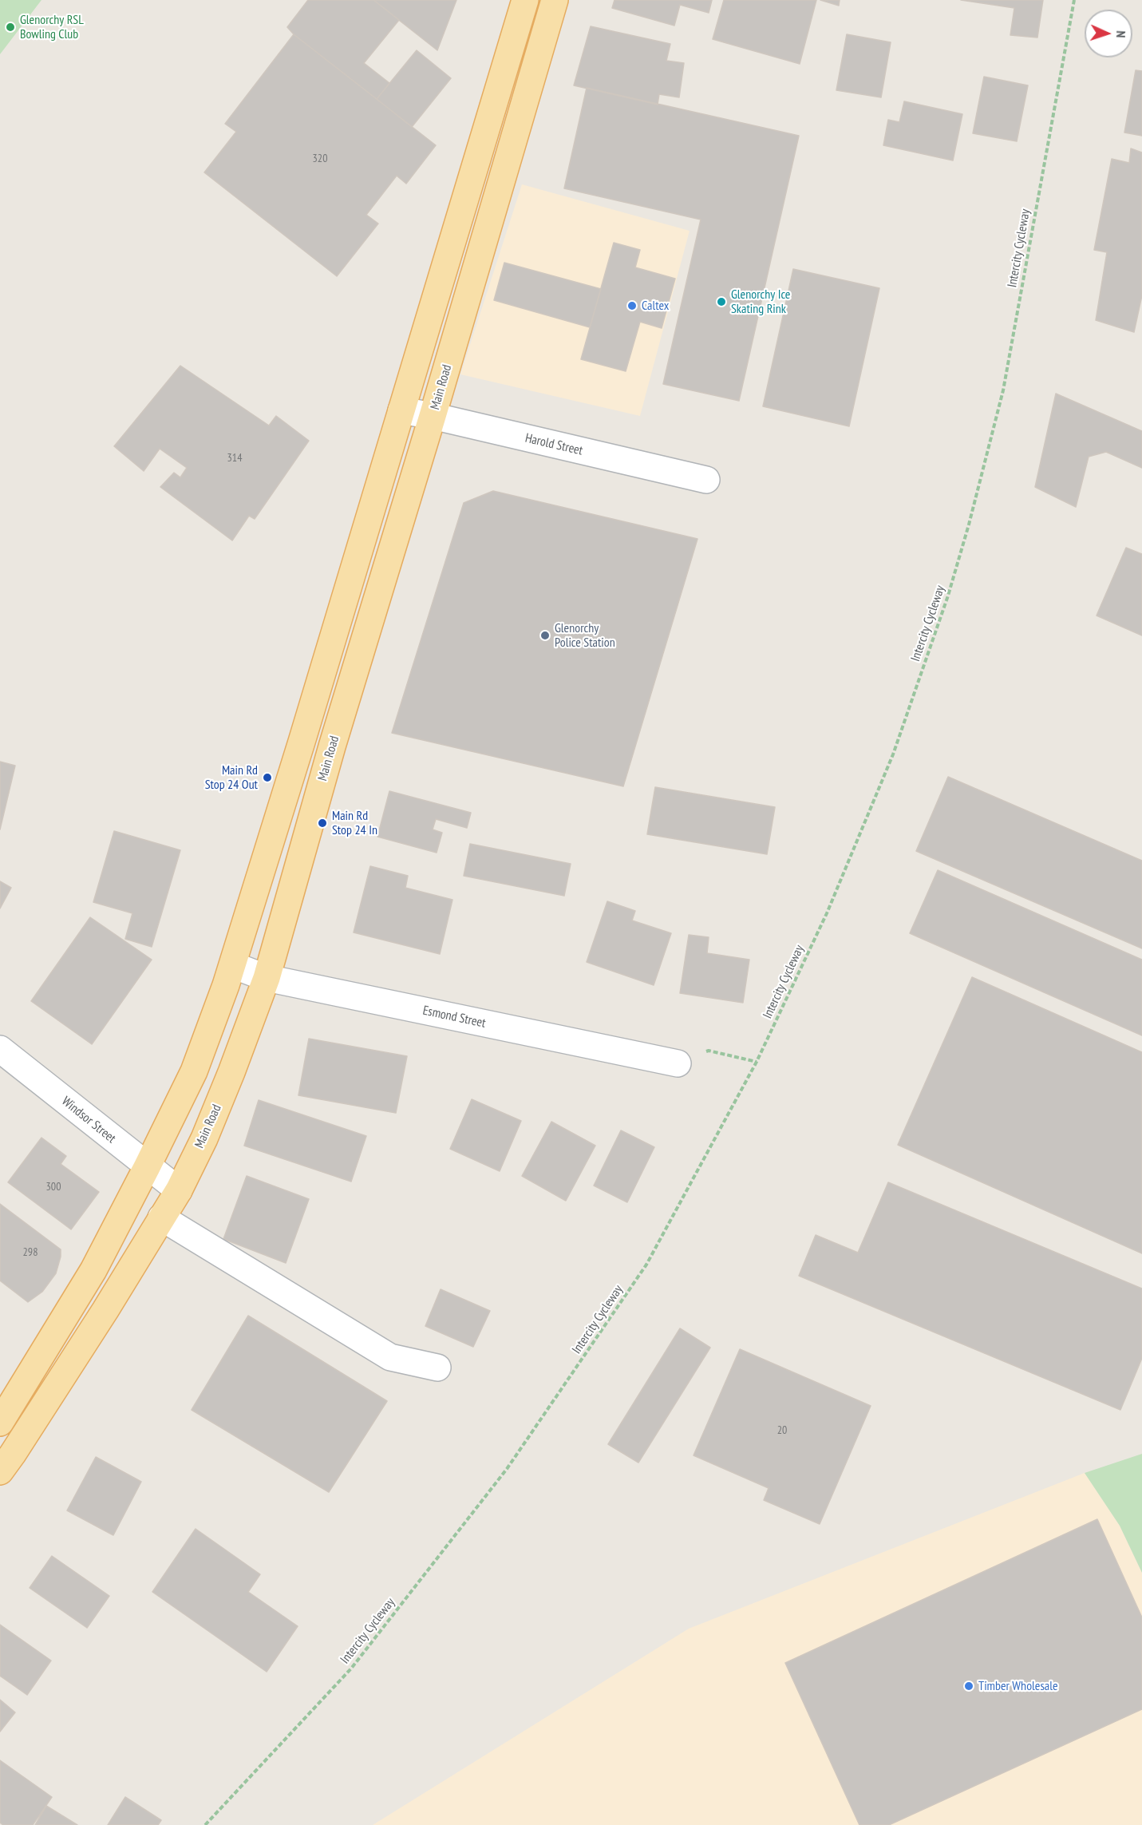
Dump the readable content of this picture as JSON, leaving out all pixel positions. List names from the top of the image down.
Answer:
{
  "streets": {
    "main road": ["Main Road"],
    "street": ["Harold Street", "Esmond Street", "Windsor Street"],
    "path": ["Intercity Cycleway"]
  },
  "crossings": [
    ["Main Road", "Harold Street"],
    ["Main Road", "Esmond Street"],
    ["Main Road", "Windsor Street"]
  ],
  "places": [
    "Glenorchy RSL Bowling Club",
    "Glenorchy Ice Skating Rink",
    "Caltex",
    "Glenorchy Police Station",
    "Main Rd Stop 24 Out",
    "Main Rd Stop 24 In",
    "Timber Wholesale"
  ],
  "house_numbers": [
    "320",
    "314",
    "300",
    "298",
    "20"
  ],
  "north": "right"
}
